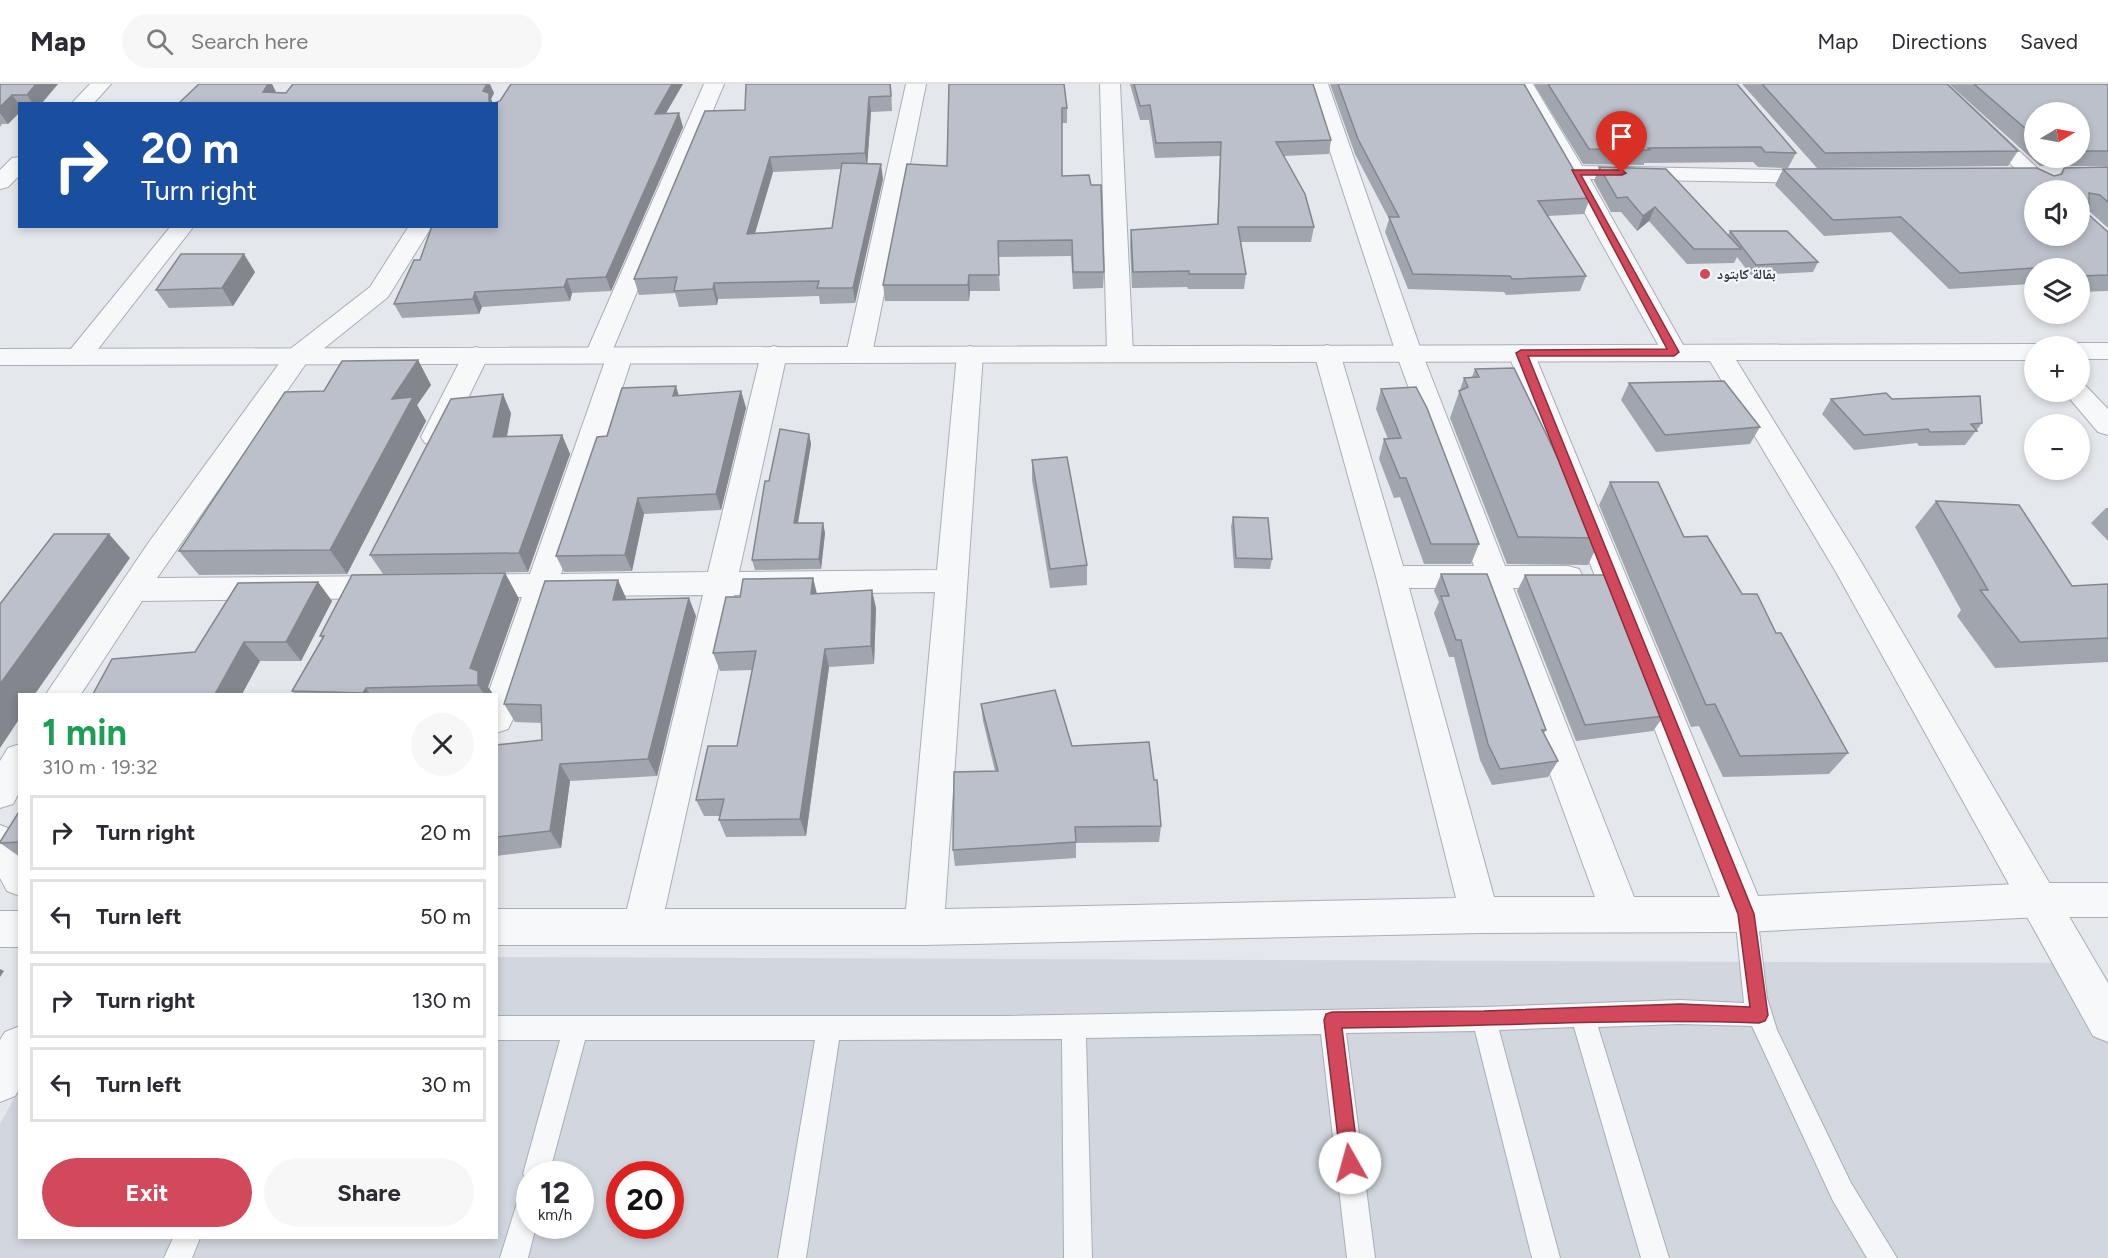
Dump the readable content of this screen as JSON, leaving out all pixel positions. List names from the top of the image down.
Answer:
{
  "places": ["بقالة كابتود"],
  "north": "right",
  "page": {
    "header": "Map",
    "search": "Search here",
    "nav": ["Map", "Directions", "Saved"],
    "map_buttons": ["+", "−"],
    "turn": ["20 m", "Turn right"],
    "heading": ["1 min", "310 m · 19:32"],
    "list": [
      {
        "name": "Turn right",
        "value": "20 m"
      },
      {
        "name": "Turn left",
        "value": "50 m"
      },
      {
        "name": "Turn right",
        "value": "130 m"
      },
      {
        "name": "Turn left",
        "value": "30 m"
      }
    ],
    "buttons": ["Exit", "Share"],
    "speed": "12 km/h",
    "limit": "20"
  }
}
